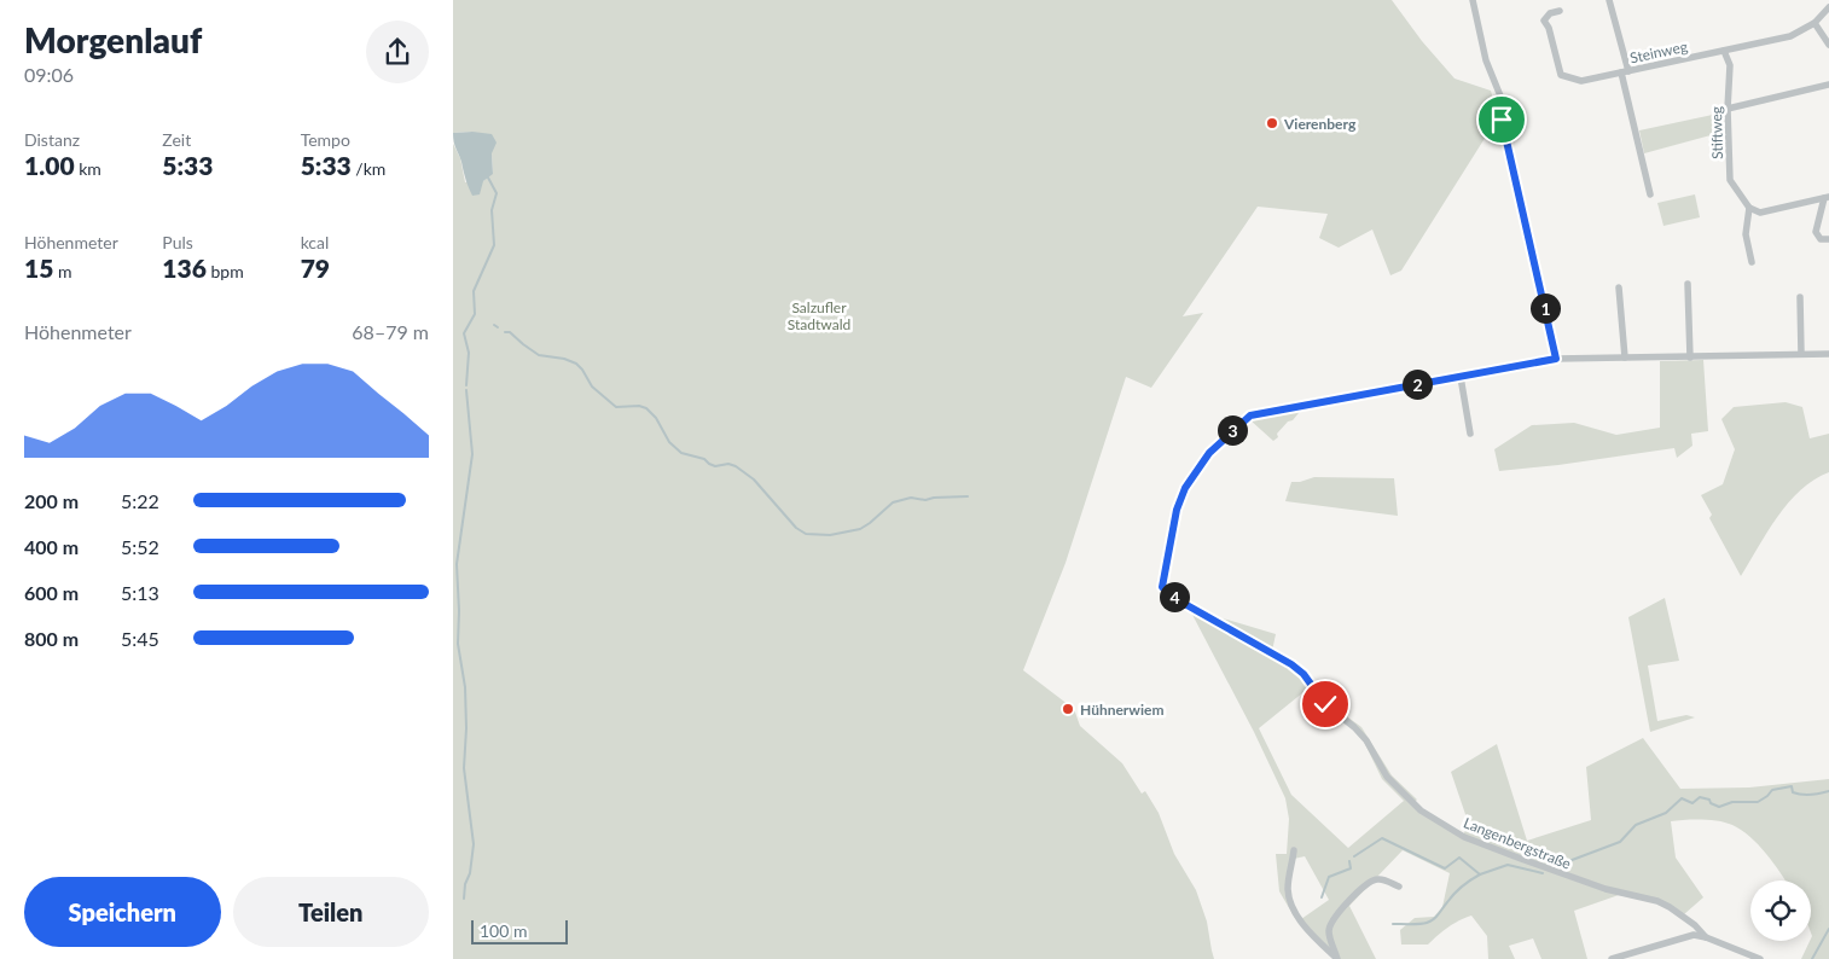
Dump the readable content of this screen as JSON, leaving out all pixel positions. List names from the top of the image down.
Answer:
{
  "streets": {
    "street": ["Steinweg", "Stiftweg", "Langenbergstraße"]
  },
  "crossings": [
    ["Steinweg", "Stiftweg"]
  ],
  "parks": ["Salzufler Stadtwald"],
  "places": ["Vierenberg", "Hühnerwiem"],
  "scale_bar": "100 m",
  "page": {
    "heading": ["Morgenlauf", "09:06"],
    "stats": [
      ["Distanz", "1.00 km"],
      ["Zeit", "5:33"],
      ["Tempo", "5:33 /km"],
      ["Höhenmeter", "15 m"],
      ["Puls", "136 bpm"],
      ["kcal", "79"]
    ],
    "pins": [
      "1",
      "2",
      "3",
      "4"
    ],
    "chart": ["Höhenmeter", "68–79 m"],
    "list": [
      {
        "name": "200 m",
        "note": "5:22"
      },
      {
        "name": "400 m",
        "note": "5:52"
      },
      {
        "name": "600 m",
        "note": "5:13"
      },
      {
        "name": "800 m",
        "note": "5:45"
      }
    ],
    "buttons": ["Speichern", "Teilen"],
    "scale": "100 m"
  }
}
